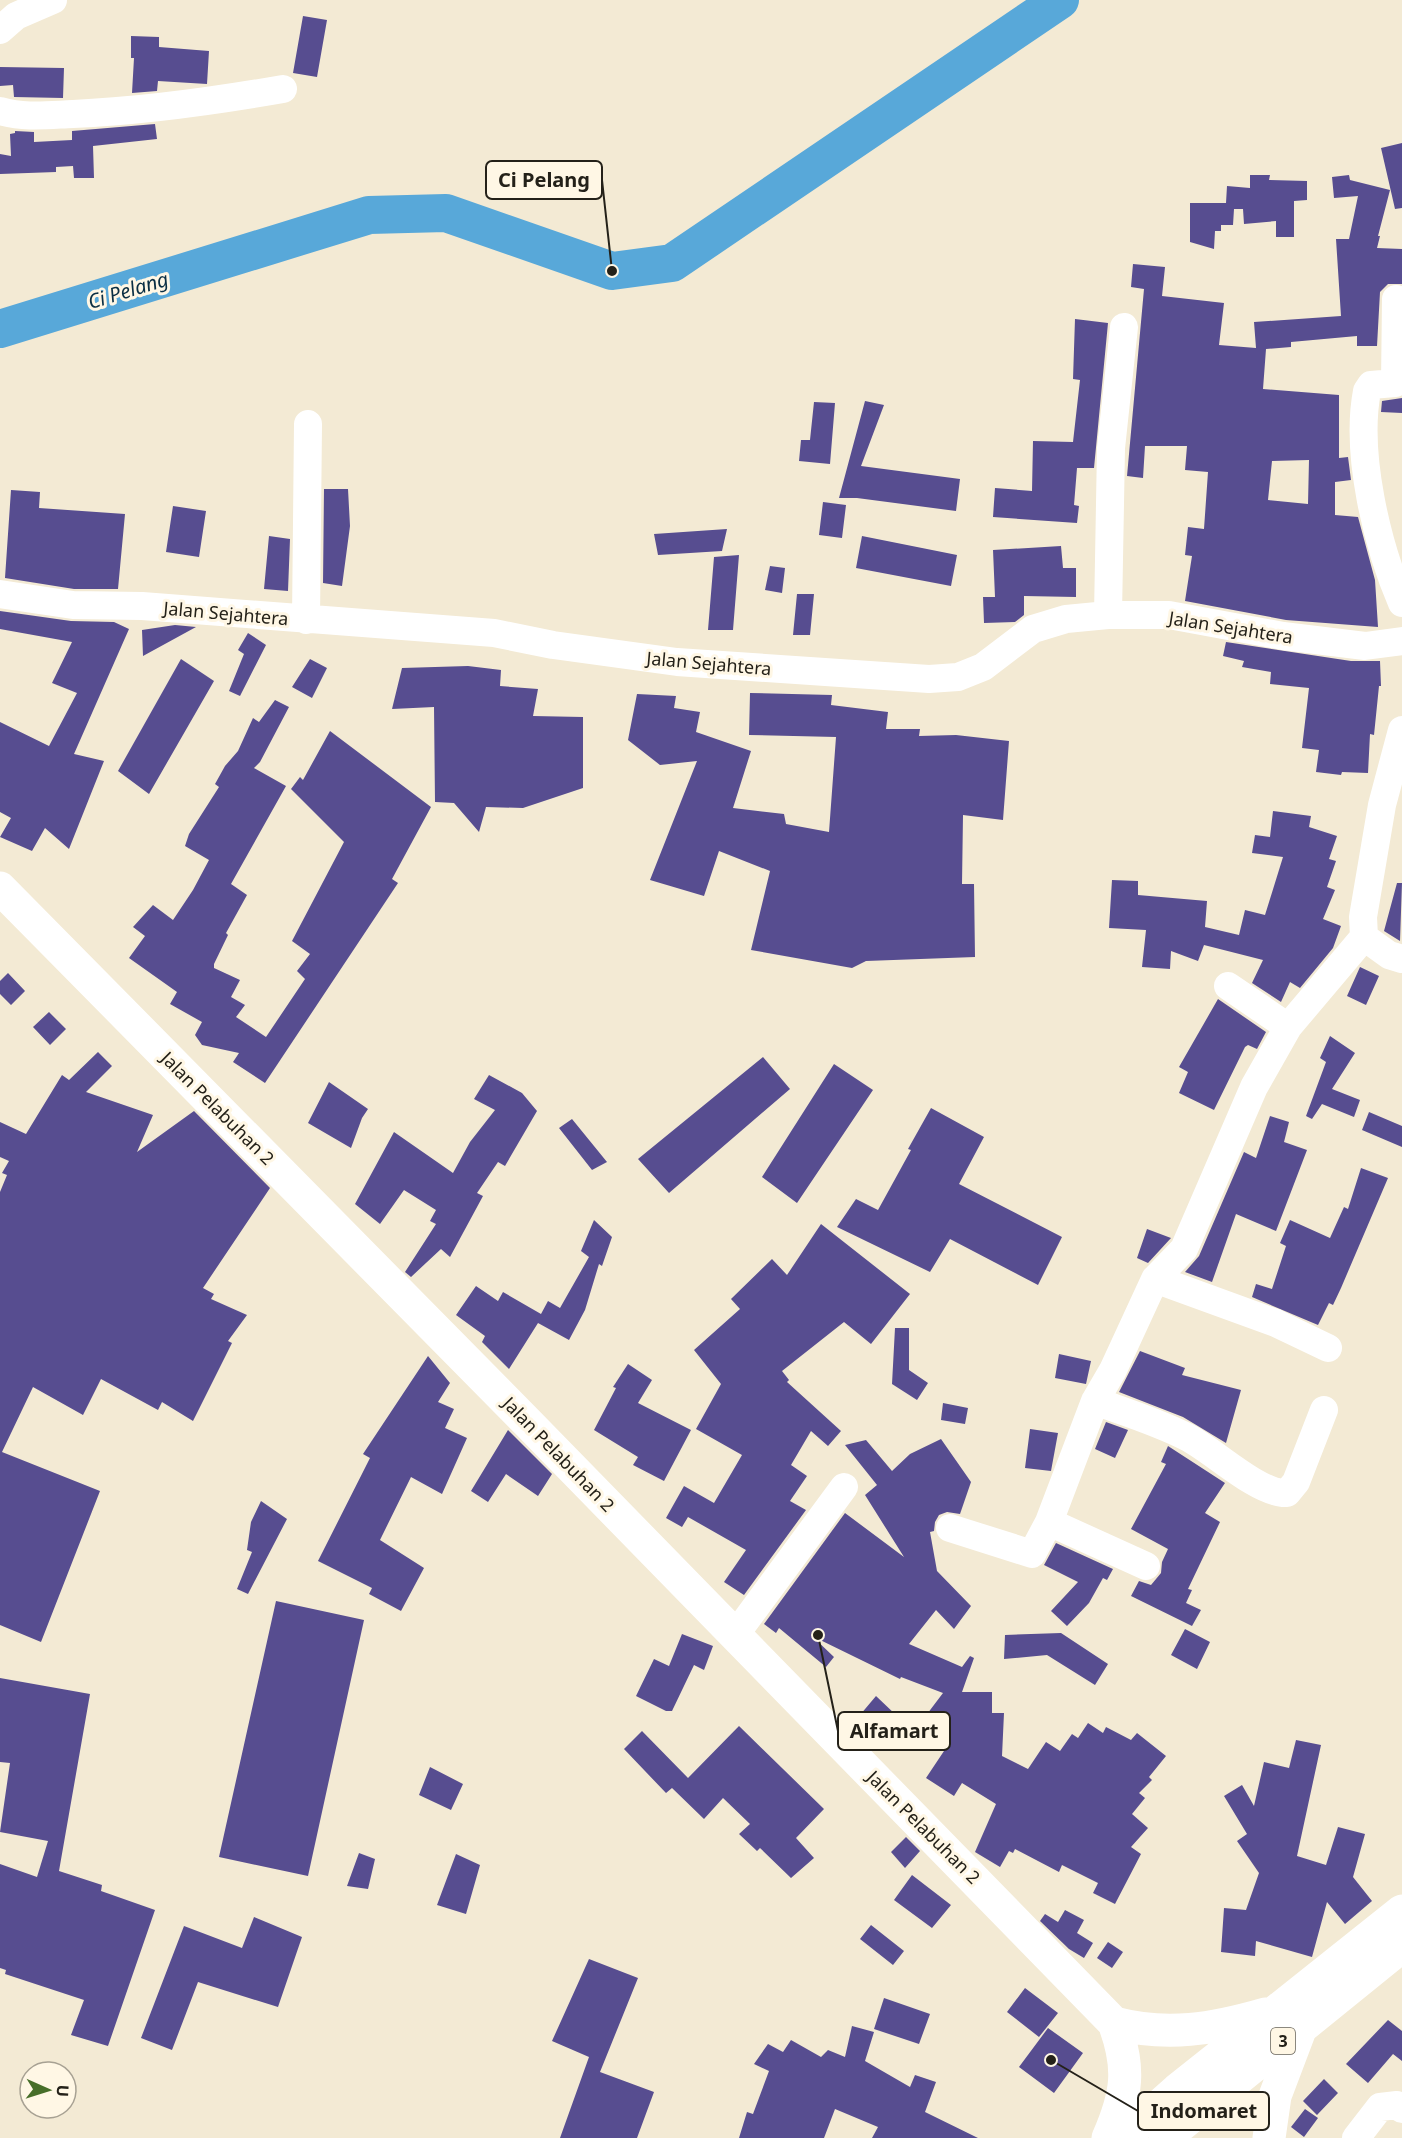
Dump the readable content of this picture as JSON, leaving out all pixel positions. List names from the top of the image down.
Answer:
{
  "streets": {
    "main road": ["Jalan Pelabuhan 2", "3"],
    "street": ["Jalan Sejahtera"]
  },
  "water": ["Ci Pelang"],
  "places": ["Ci Pelang", "Alfamart", "Indomaret"],
  "north": "right"
}
